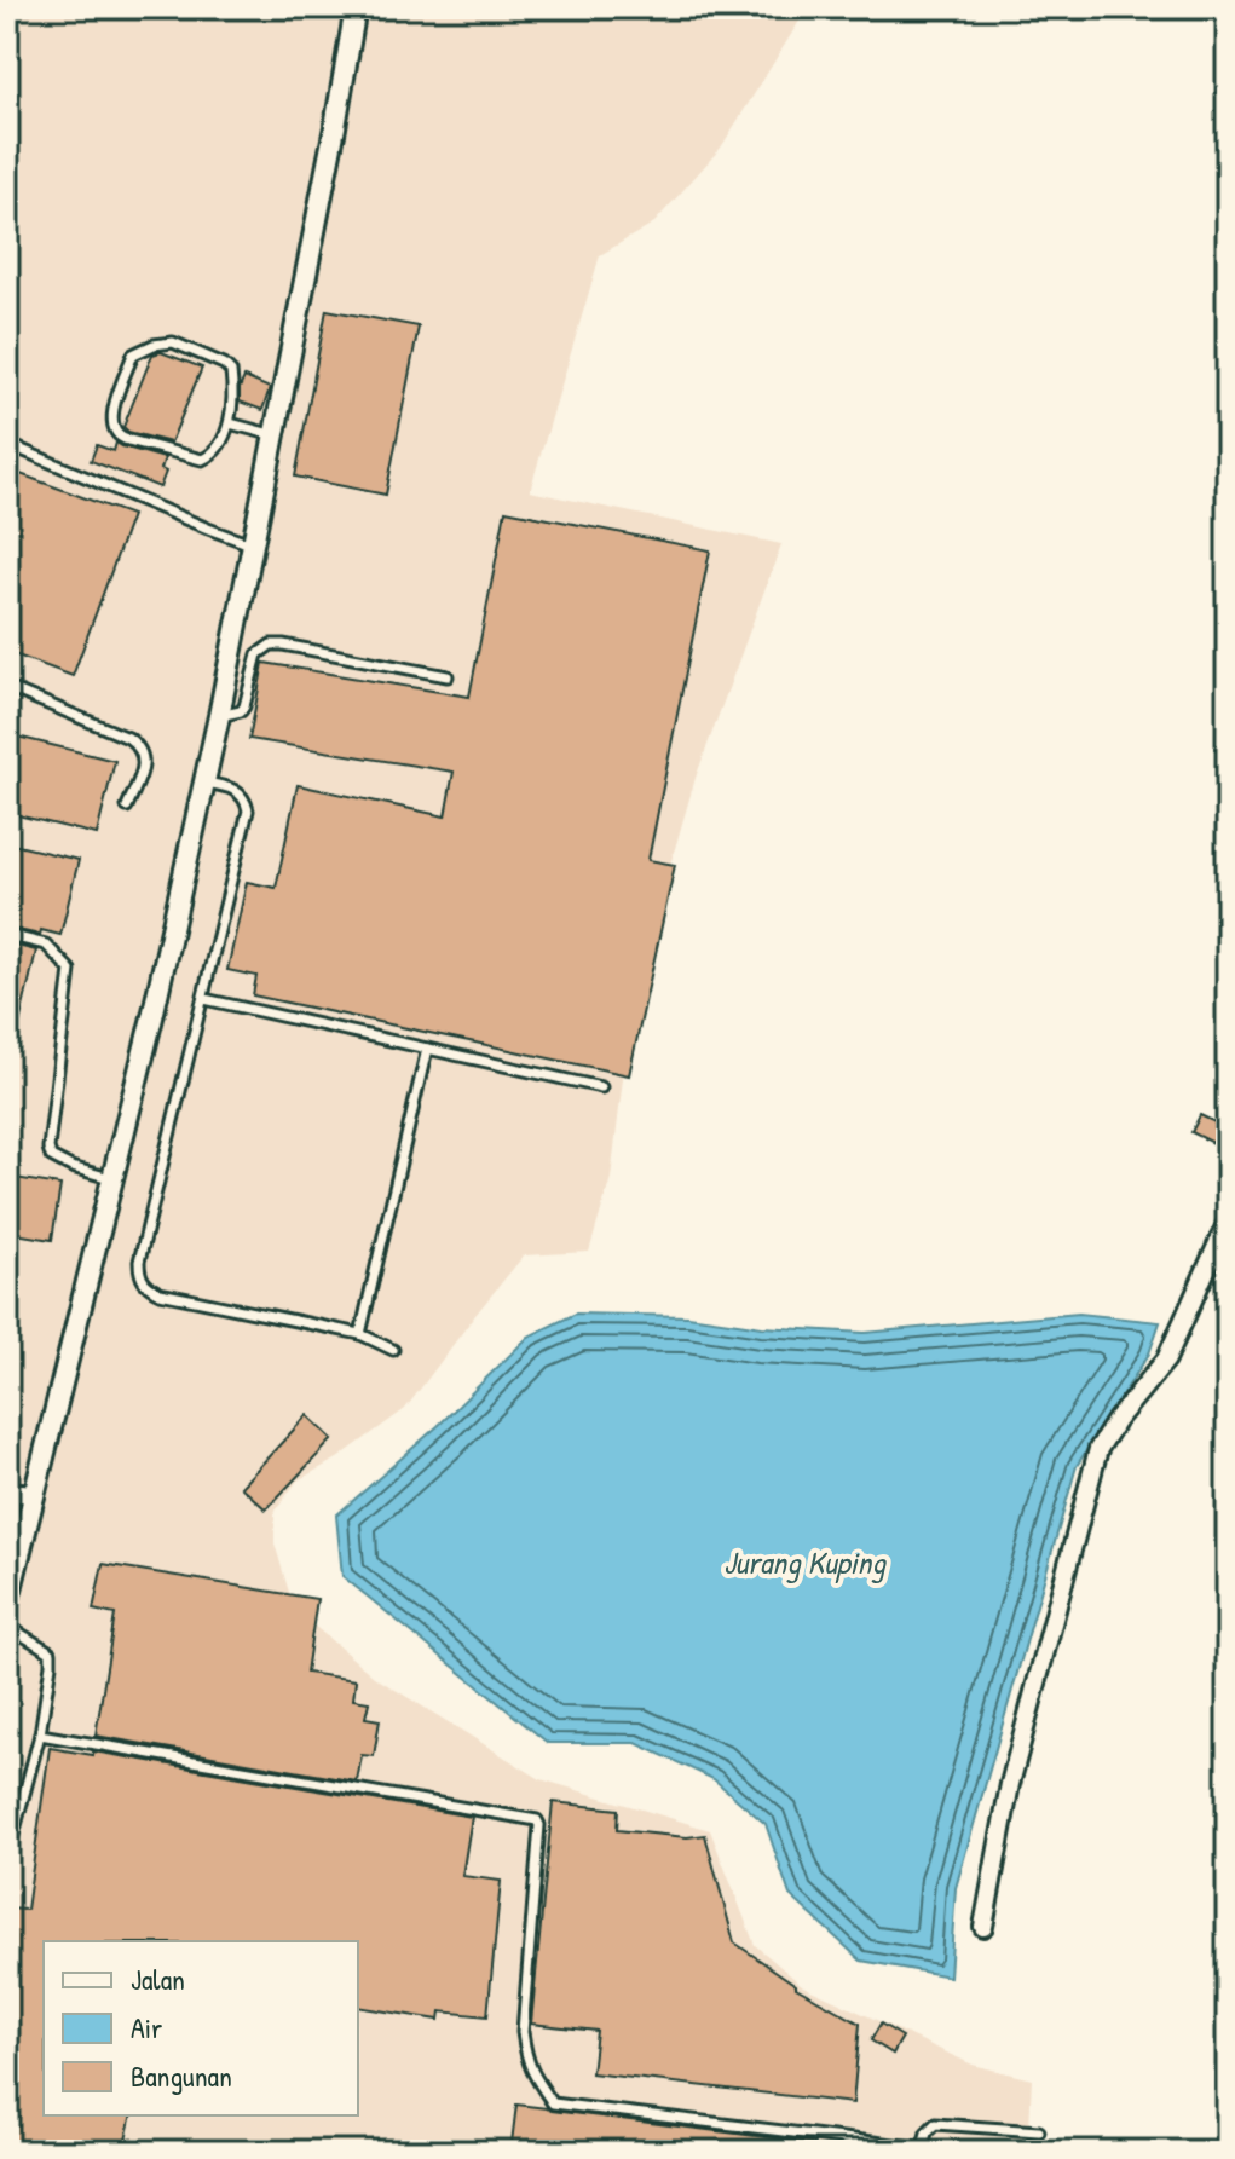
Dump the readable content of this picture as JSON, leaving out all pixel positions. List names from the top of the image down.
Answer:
{
  "water": ["Jurang Kuping"],
  "legend": ["Jalan", "Air", "Bangunan"]
}
